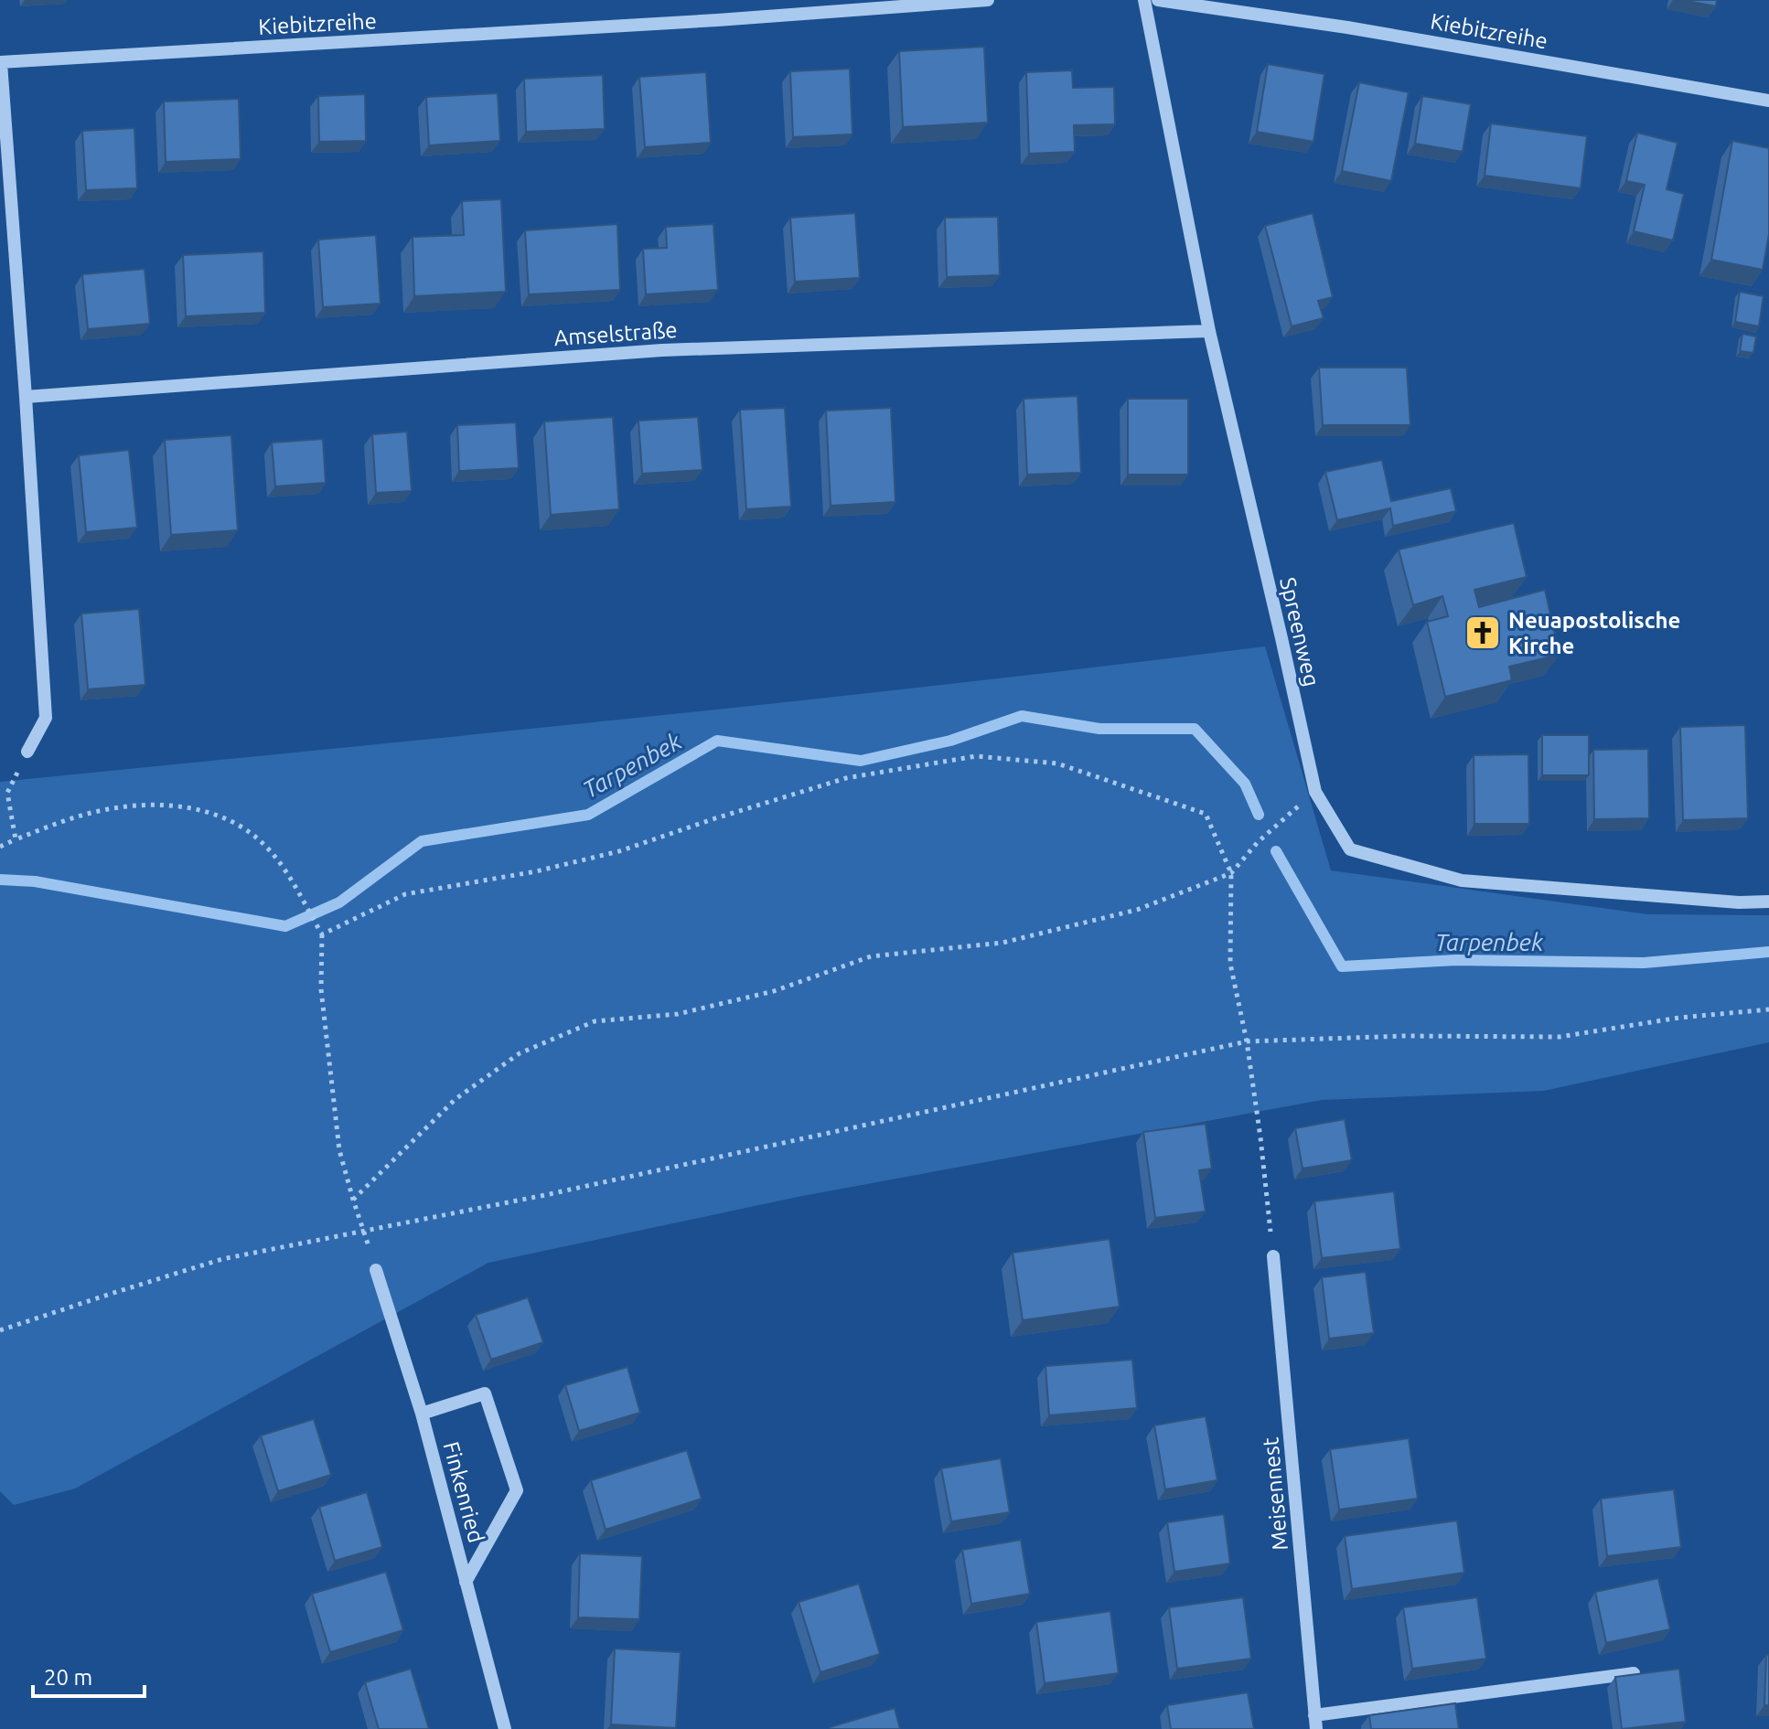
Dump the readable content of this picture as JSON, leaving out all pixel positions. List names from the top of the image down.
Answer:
{
  "streets": {
    "street": [
      "Kiebitzreihe",
      "Amselstraße",
      "Spreenweg",
      "Finkenried",
      "Meisennest"
    ]
  },
  "crossings": [
    ["Amselstraße", "Spreenweg"]
  ],
  "water": ["Tarpenbek"],
  "places": {
    "church": ["Neuapostolische Kirche"]
  },
  "scale_bar": "20 m"
}
